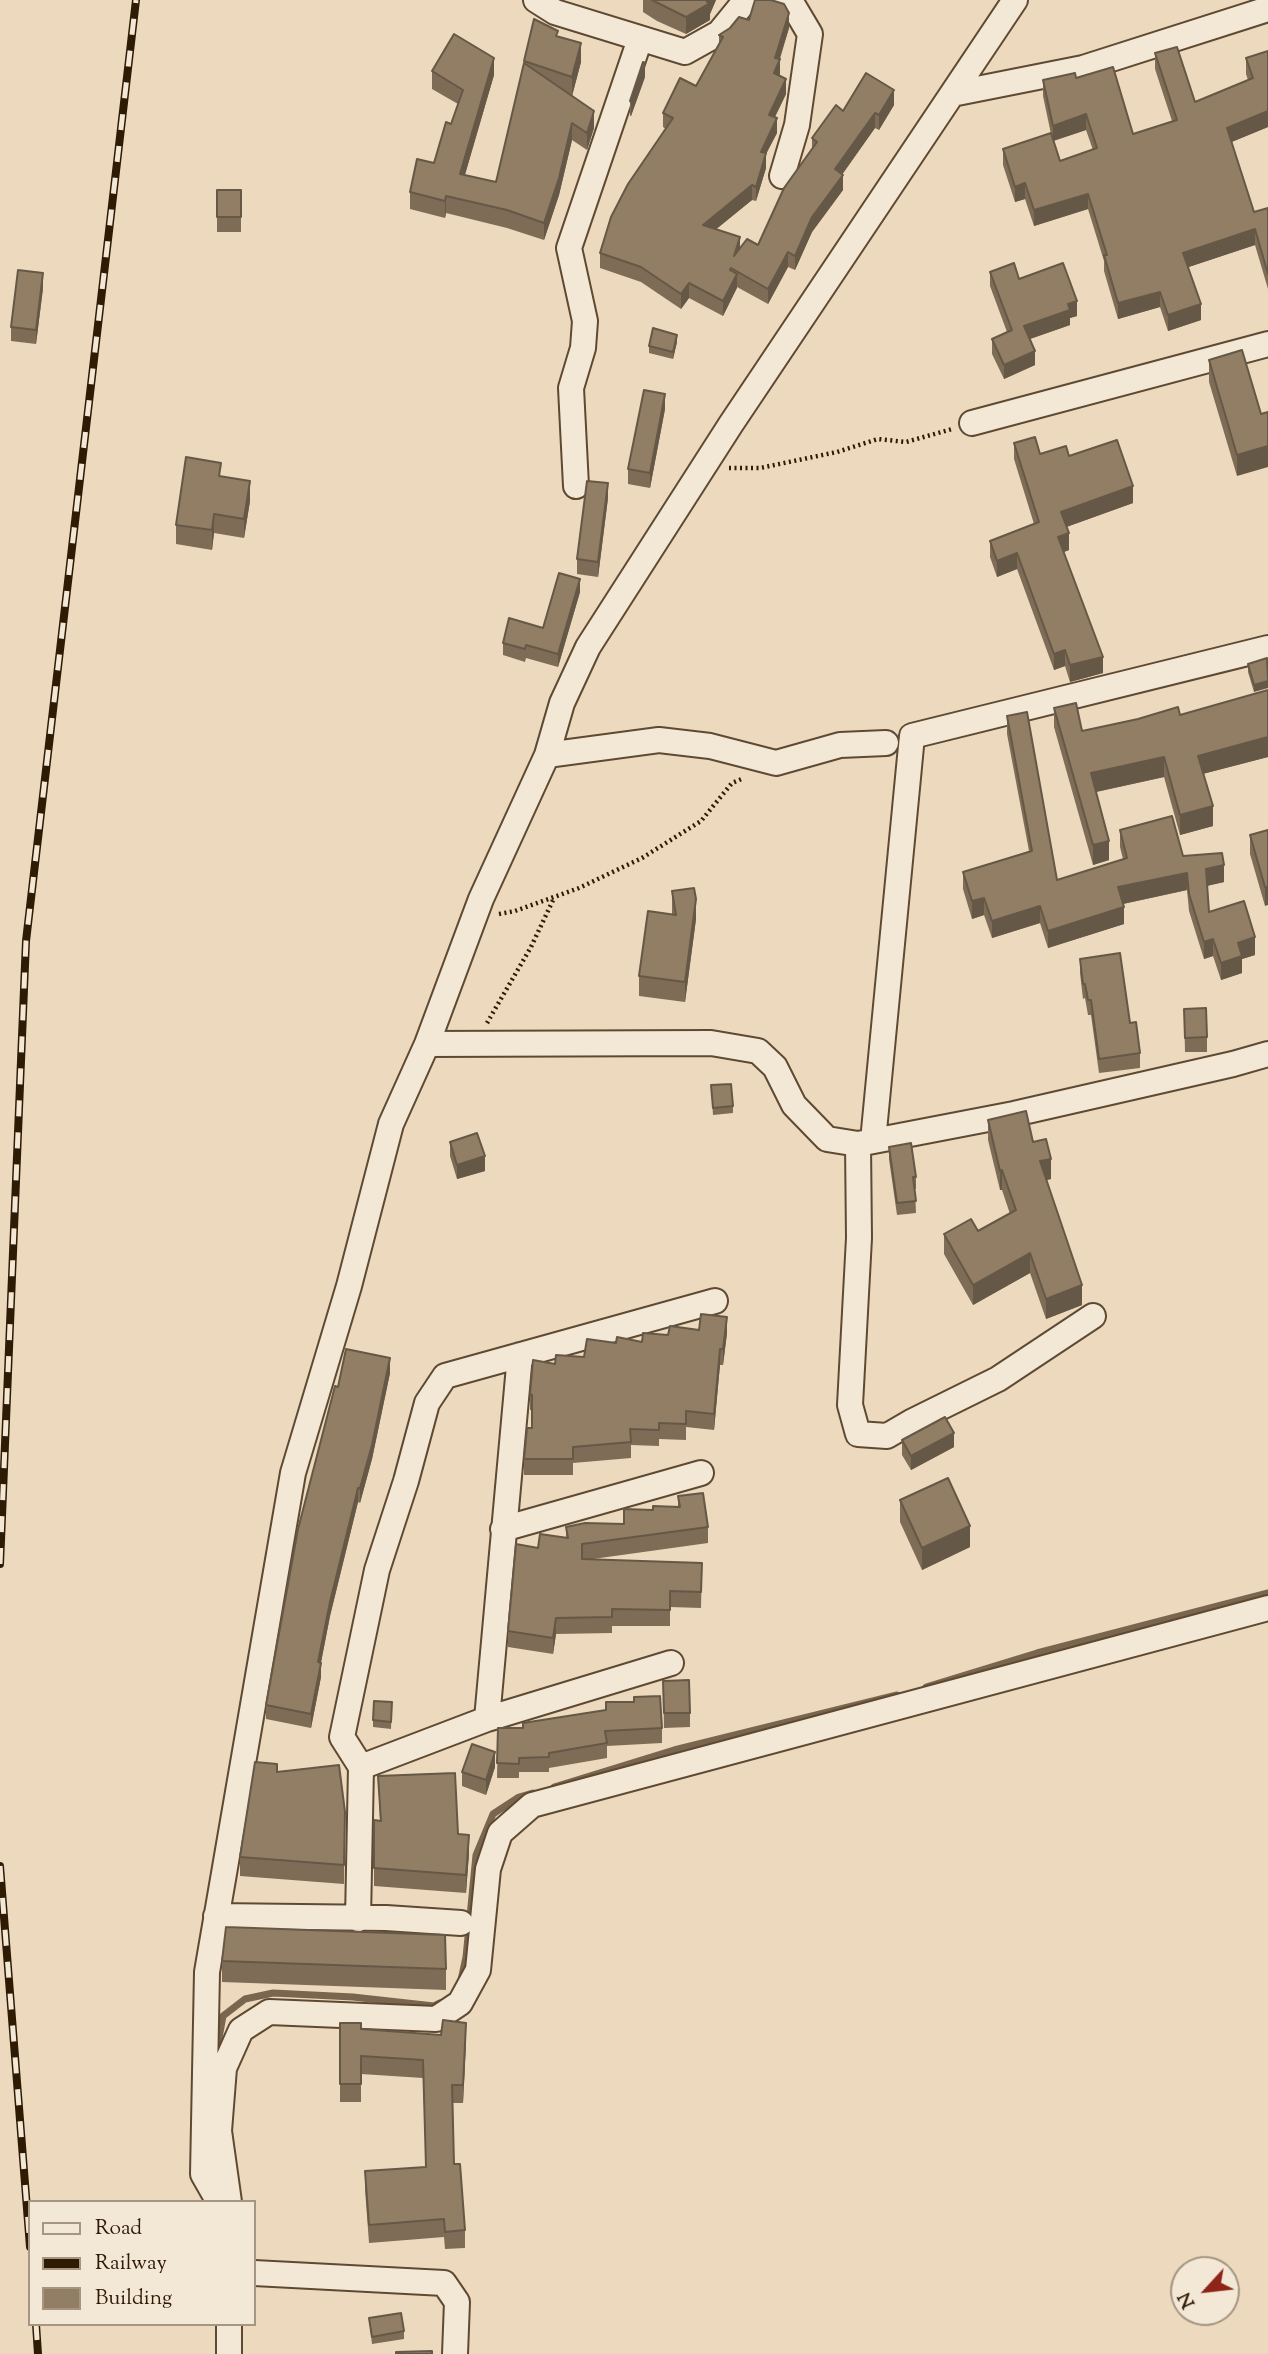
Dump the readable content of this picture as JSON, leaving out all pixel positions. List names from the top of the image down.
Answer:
{
  "legend": ["Road", "Railway", "Building"],
  "north": "bottom left"
}
